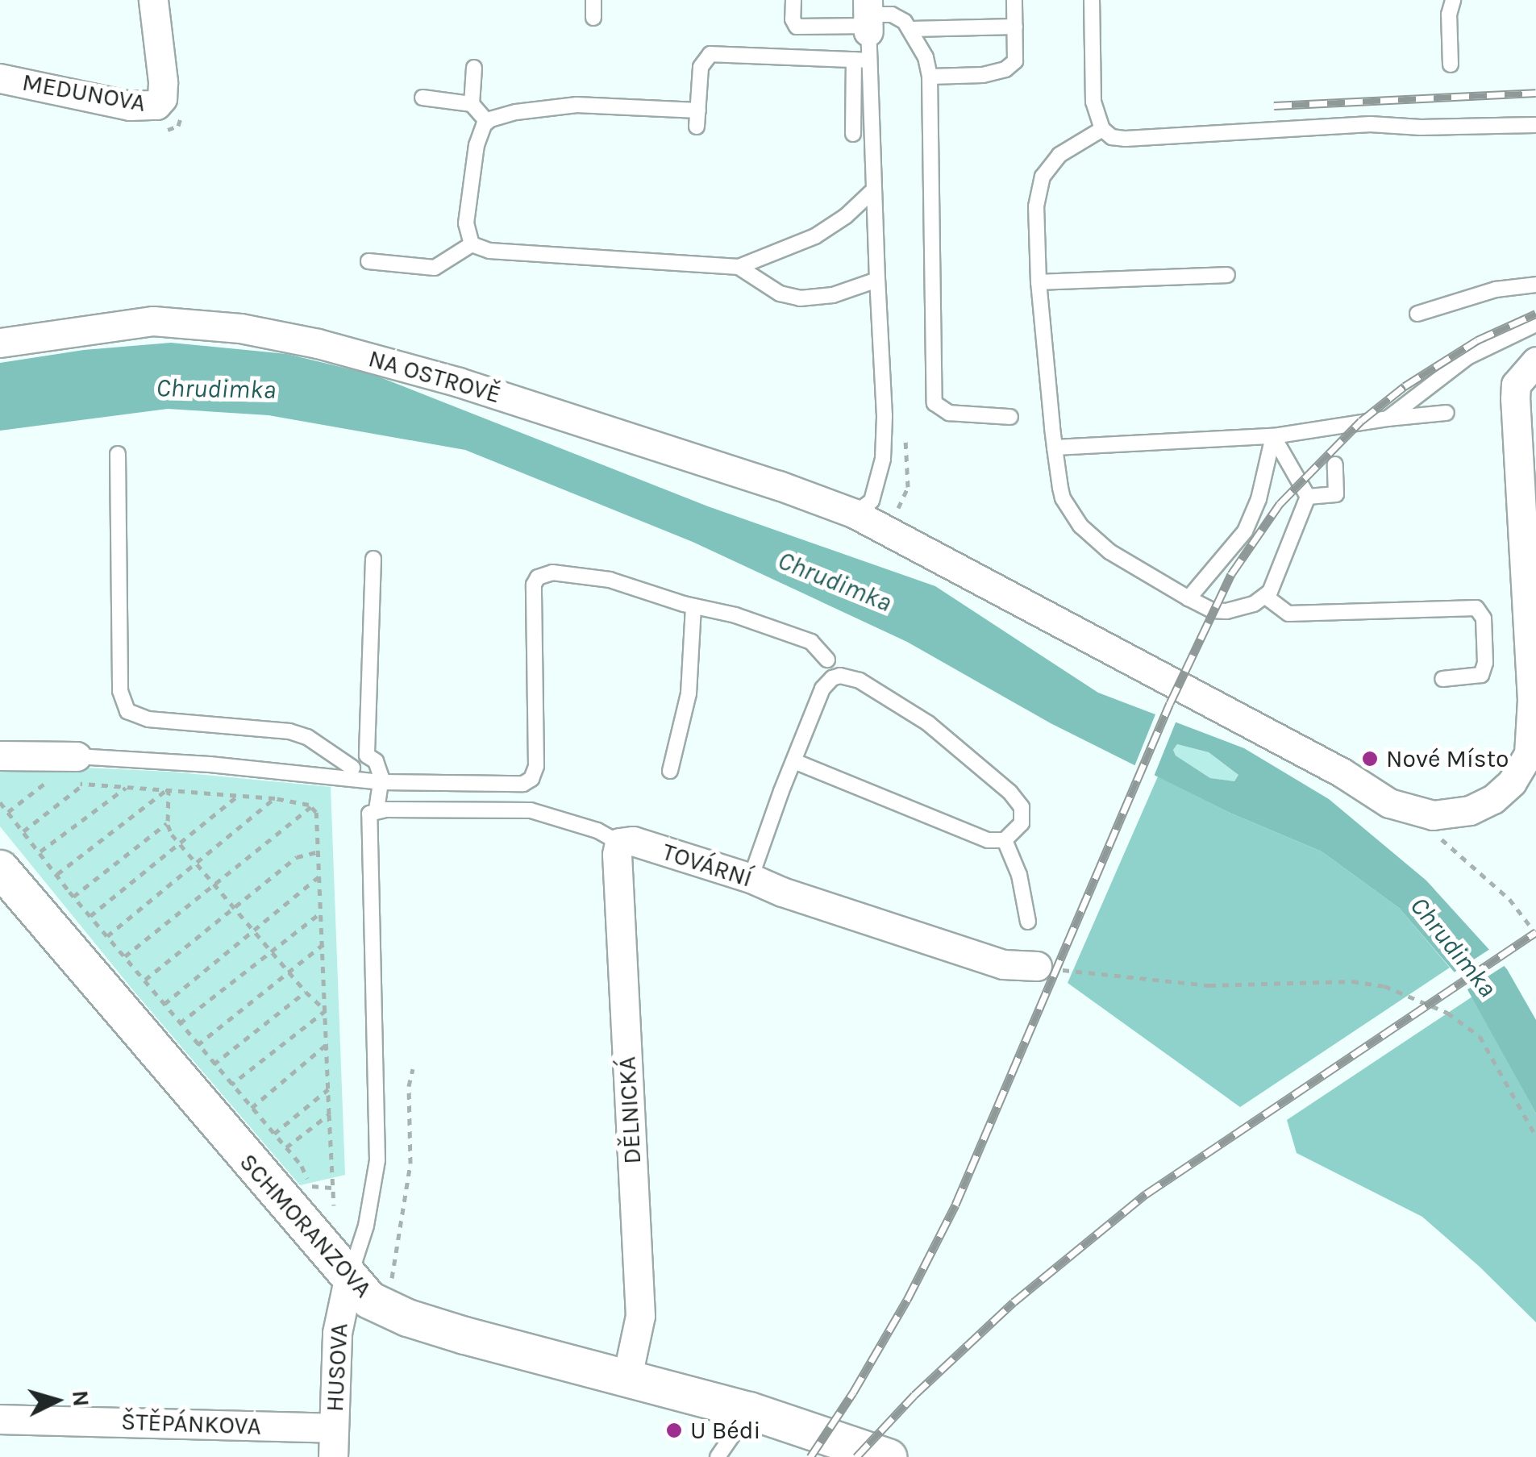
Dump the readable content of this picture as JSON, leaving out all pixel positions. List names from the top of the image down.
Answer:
{
  "streets": {
    "street": [
      "MEDUNOVA",
      "NA OSTROVĚ",
      "TOVÁRNÍ",
      "DĚLNICKÁ",
      "SCHMORANZOVA",
      "HUSOVA",
      "ŠTĚPÁNKOVA"
    ]
  },
  "crossings": [
    ["TOVÁRNÍ", "DĚLNICKÁ"],
    ["DĚLNICKÁ", "SCHMORANZOVA"],
    ["SCHMORANZOVA", "HUSOVA"],
    ["HUSOVA", "ŠTĚPÁNKOVA"]
  ],
  "water": ["Chrudimka"],
  "places": ["Nové Místo", "U Bédi"],
  "north": "right"
}
